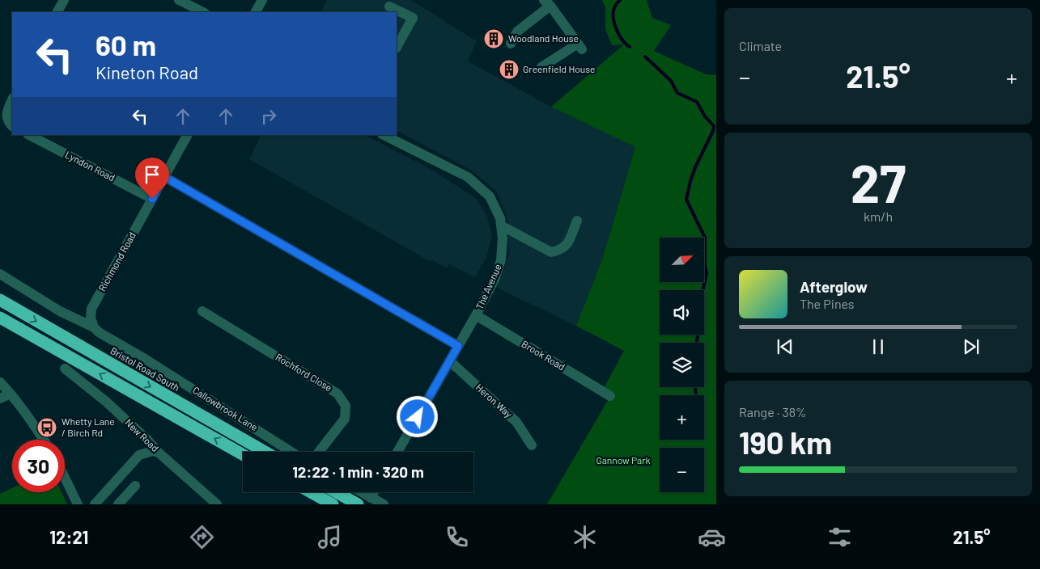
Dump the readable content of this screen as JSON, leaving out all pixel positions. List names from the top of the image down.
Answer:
{
  "streets": {
    "highway": ["Bristol Road South"],
    "street": [
      "Lyndon Road",
      "Richmond Road",
      "The Avenue",
      "Brook Road",
      "Rochford Close",
      "Heron Way",
      "Callowbrook Lane",
      "New Road"
    ]
  },
  "crossings": [
    ["Lyndon Road", "Richmond Road"],
    ["Richmond Road", "Callowbrook Lane"],
    ["The Avenue", "Brook Road"],
    ["The Avenue", "Heron Way"]
  ],
  "parks": ["Gannow Park"],
  "places": {
    "building": ["Woodland House", "Greenfield House"],
    "bus stop": ["Whetty Lane / Birch Rd"]
  },
  "north": "top right",
  "page": {
    "tile": [
      "Climate",
      ["27", "km/h"],
      ["Range · 38%", "190 km"]
    ],
    "turn": ["60 m", "Kineton Road"],
    "heat": ["−", "21.5°", "+"],
    "map_buttons": ["+", "−"],
    "song": ["Afterglow", "The Pines"],
    "limit": "30",
    "trip": "12:22 · 1 min · 320 m",
    "tabs": ["12:21", "21.5°"]
  }
}
